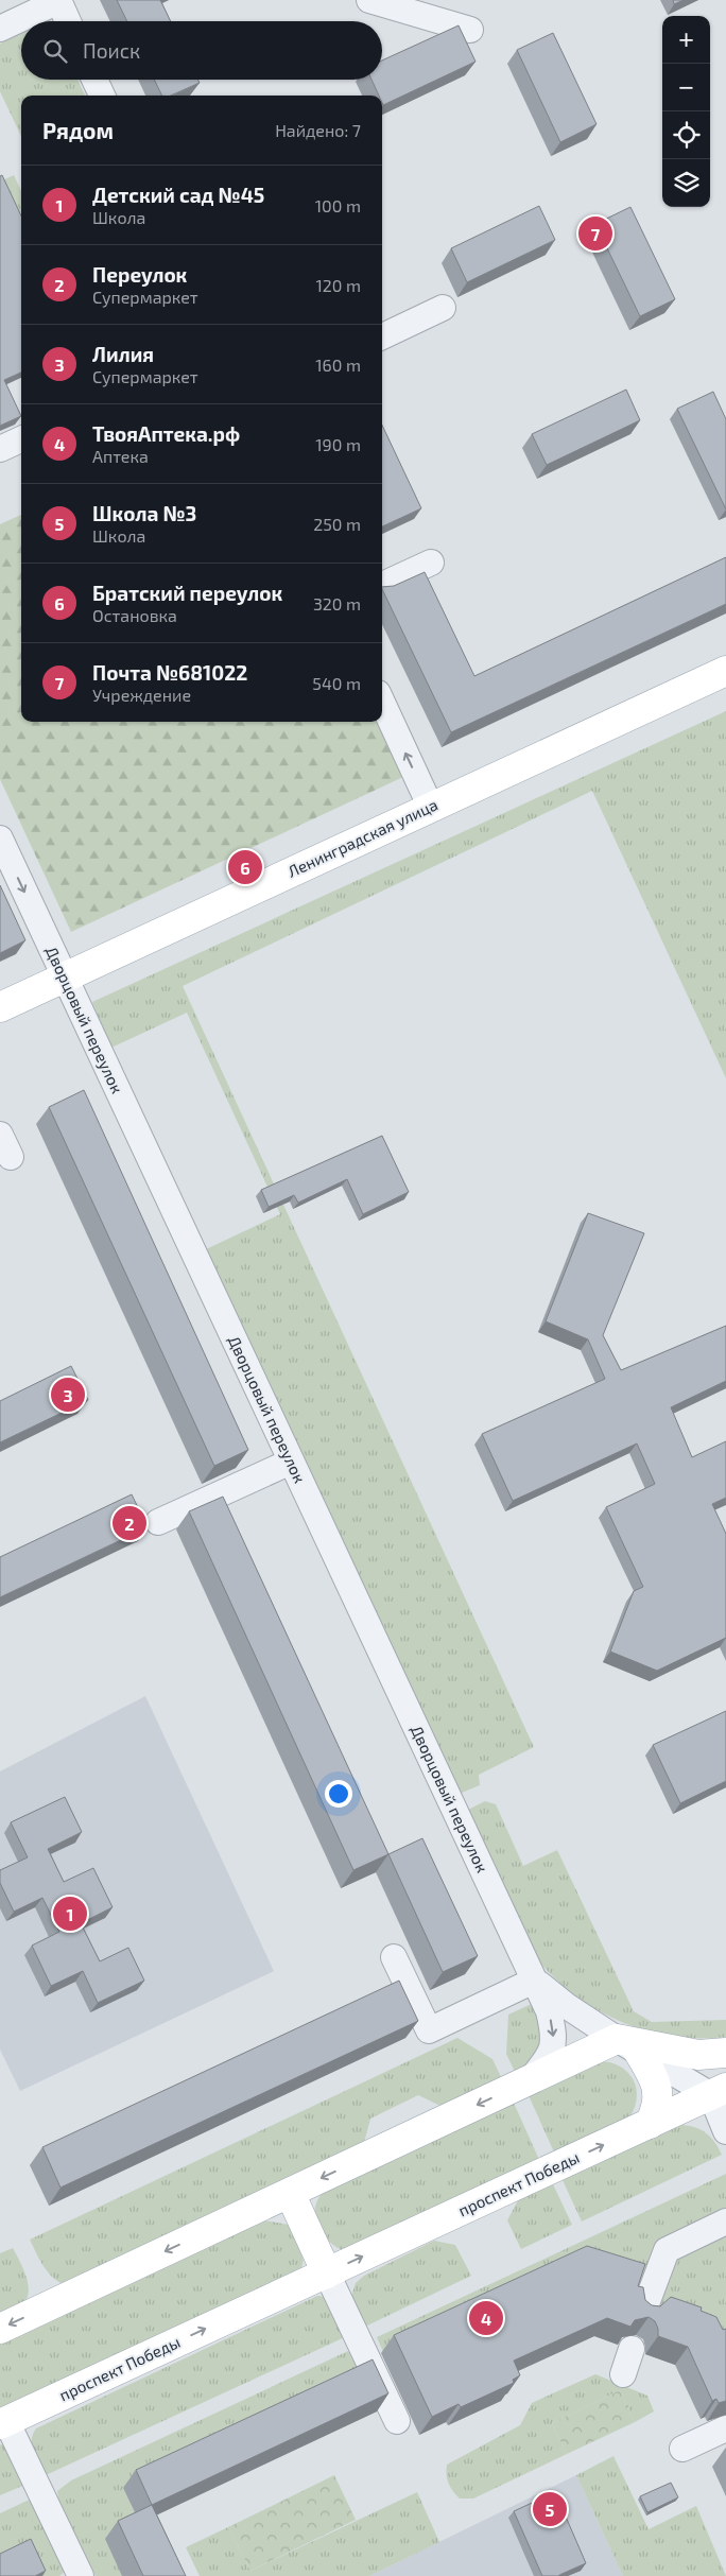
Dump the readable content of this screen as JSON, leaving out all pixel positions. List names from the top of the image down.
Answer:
{
  "streets": {
    "main road": ["Ленинградская улица", "проспект Победы"],
    "street": ["Дворцовый переулок"]
  },
  "crossings": [
    ["Ленинградская улица", "Дворцовый переулок"]
  ],
  "page": {
    "map_buttons": ["+", "−"],
    "search": "Поиск",
    "heading": ["Рядом", "Найдено: 7"],
    "list": [
      {
        "mark": "1",
        "name": "Детский сад №45",
        "note": "Школа",
        "value": "100 m"
      },
      {
        "mark": "2",
        "name": "Переулок",
        "note": "Супермаркет",
        "value": "120 m"
      },
      {
        "mark": "3",
        "name": "Лилия",
        "note": "Супермаркет",
        "value": "160 m"
      },
      {
        "mark": "4",
        "name": "ТвояАптека.рф",
        "note": "Аптека",
        "value": "190 m"
      },
      {
        "mark": "5",
        "name": "Школа №3",
        "note": "Школа",
        "value": "250 m"
      },
      {
        "mark": "6",
        "name": "Братский переулок",
        "note": "Остановка",
        "value": "320 m"
      },
      {
        "mark": "7",
        "name": "Почта №681022",
        "note": "Учреждение",
        "value": "540 m"
      }
    ],
    "pins": [
      "7",
      "6",
      "3",
      "2",
      "1",
      "4",
      "5"
    ]
  }
}
